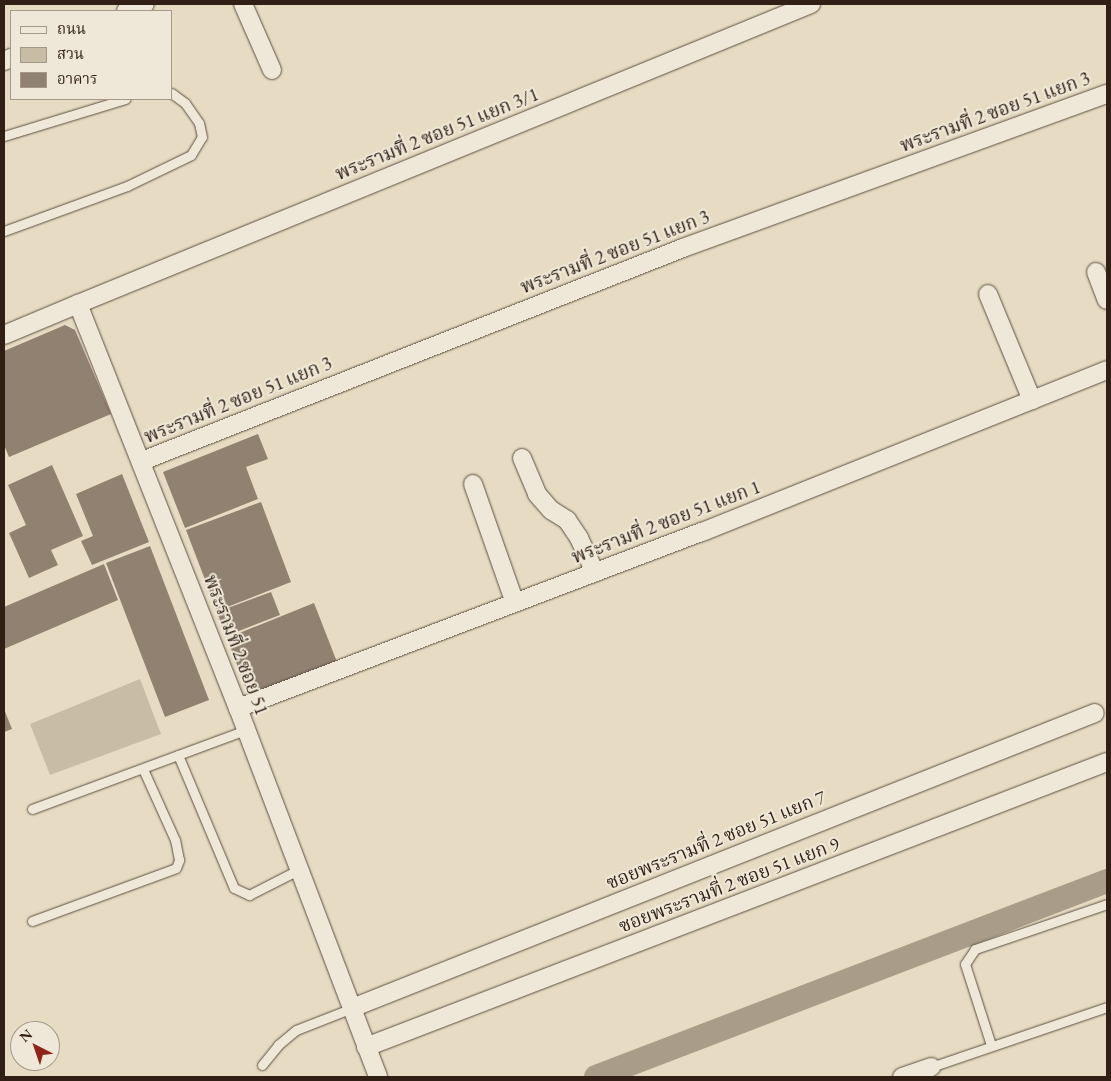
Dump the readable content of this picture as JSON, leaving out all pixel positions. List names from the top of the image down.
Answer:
{
  "streets": {
    "street": [
      "พระรามที่ 2 ซอย 51 แยก 3",
      "พระรามที่ 2 ซอย 51 แยก 3/1",
      "พระรามที่ 2 ซอย 51 แยก 1",
      "พระรามที่ 2 ซอย 51",
      "ซอยพระรามที่ 2 ซอย 51 แยก 7",
      "ซอยพระรามที่ 2 ซอย 51 แยก 9"
    ]
  },
  "crossings": [
    ["พระรามที่ 2 ซอย 51 แยก 3", "พระรามที่ 2 ซอย 51"],
    ["พระรามที่ 2 ซอย 51 แยก 3/1", "พระรามที่ 2 ซอย 51"],
    ["พระรามที่ 2 ซอย 51 แยก 1", "พระรามที่ 2 ซอย 51"],
    ["พระรามที่ 2 ซอย 51", "ซอยพระรามที่ 2 ซอย 51 แยก 7"],
    ["พระรามที่ 2 ซอย 51", "ซอยพระรามที่ 2 ซอย 51 แยก 9"]
  ],
  "legend": ["ถนน", "สวน", "อาคาร"],
  "north": "top left"
}
